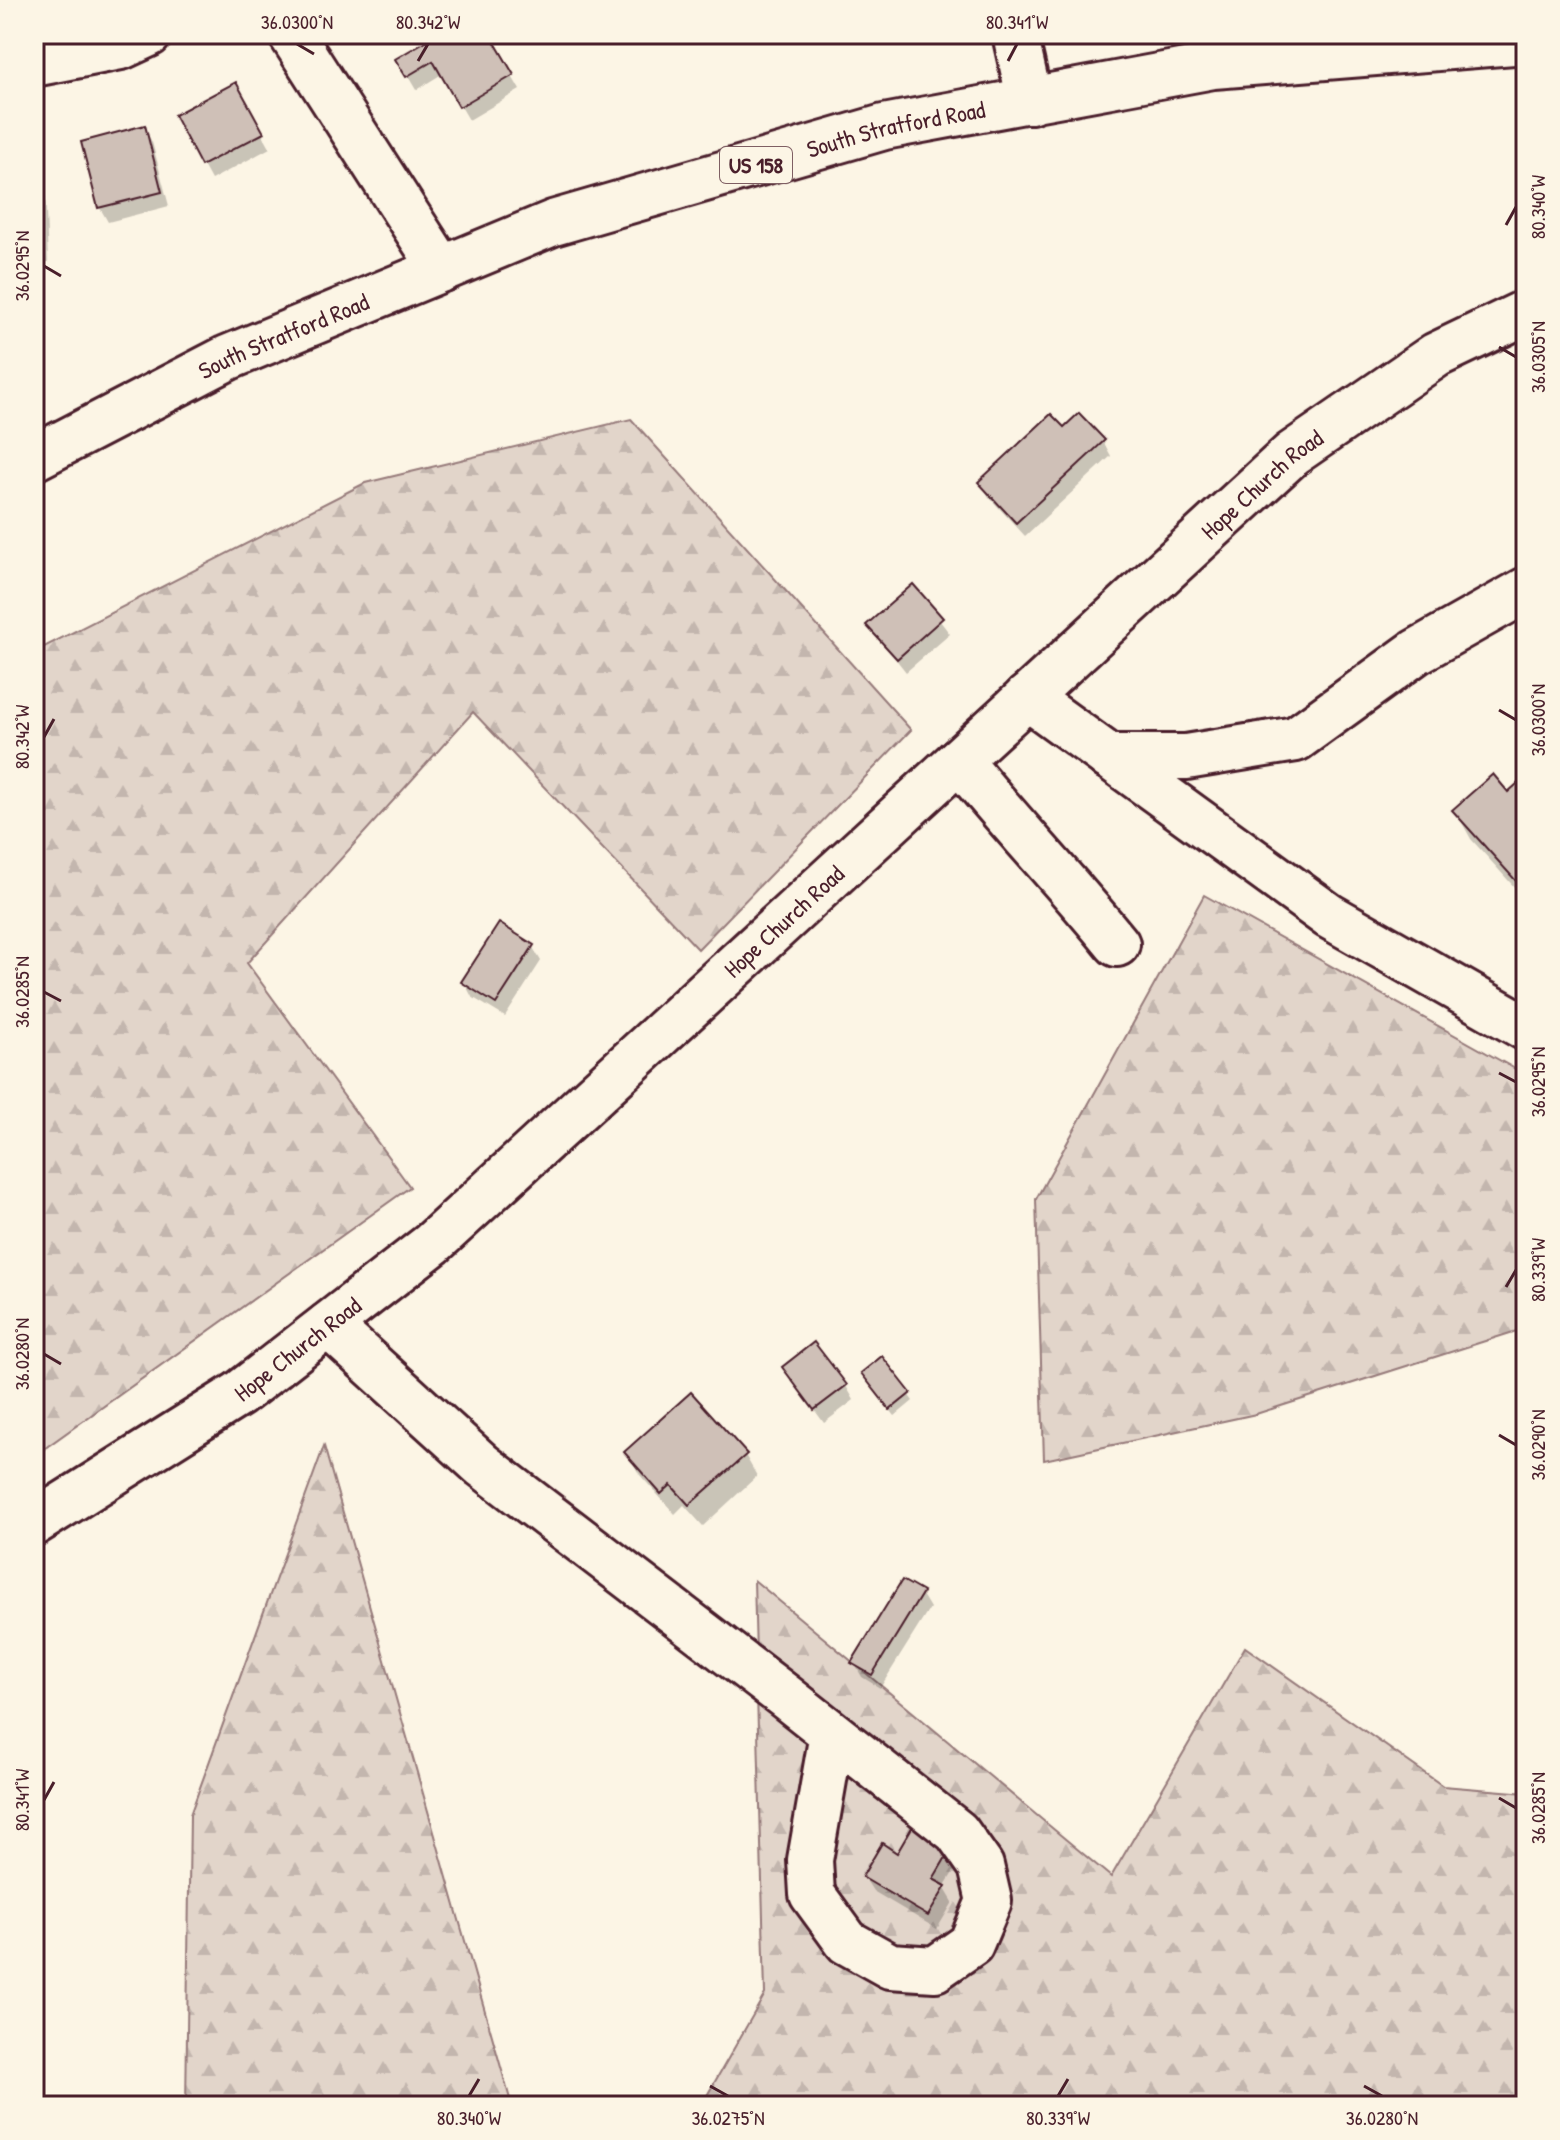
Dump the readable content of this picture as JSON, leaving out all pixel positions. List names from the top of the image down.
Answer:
{
  "streets": {
    "street": ["South Stratford Road", "US 158", "Hope Church Road"]
  },
  "coordinates": [
    "36.0300°N",
    "80.342°W",
    "80.341°W",
    "80.340°W",
    "36.0295°N",
    "36.0305°N",
    "36.0285°N",
    "80.339°W",
    "36.0280°N",
    "36.0290°N",
    "36.0275°N"
  ]
}
